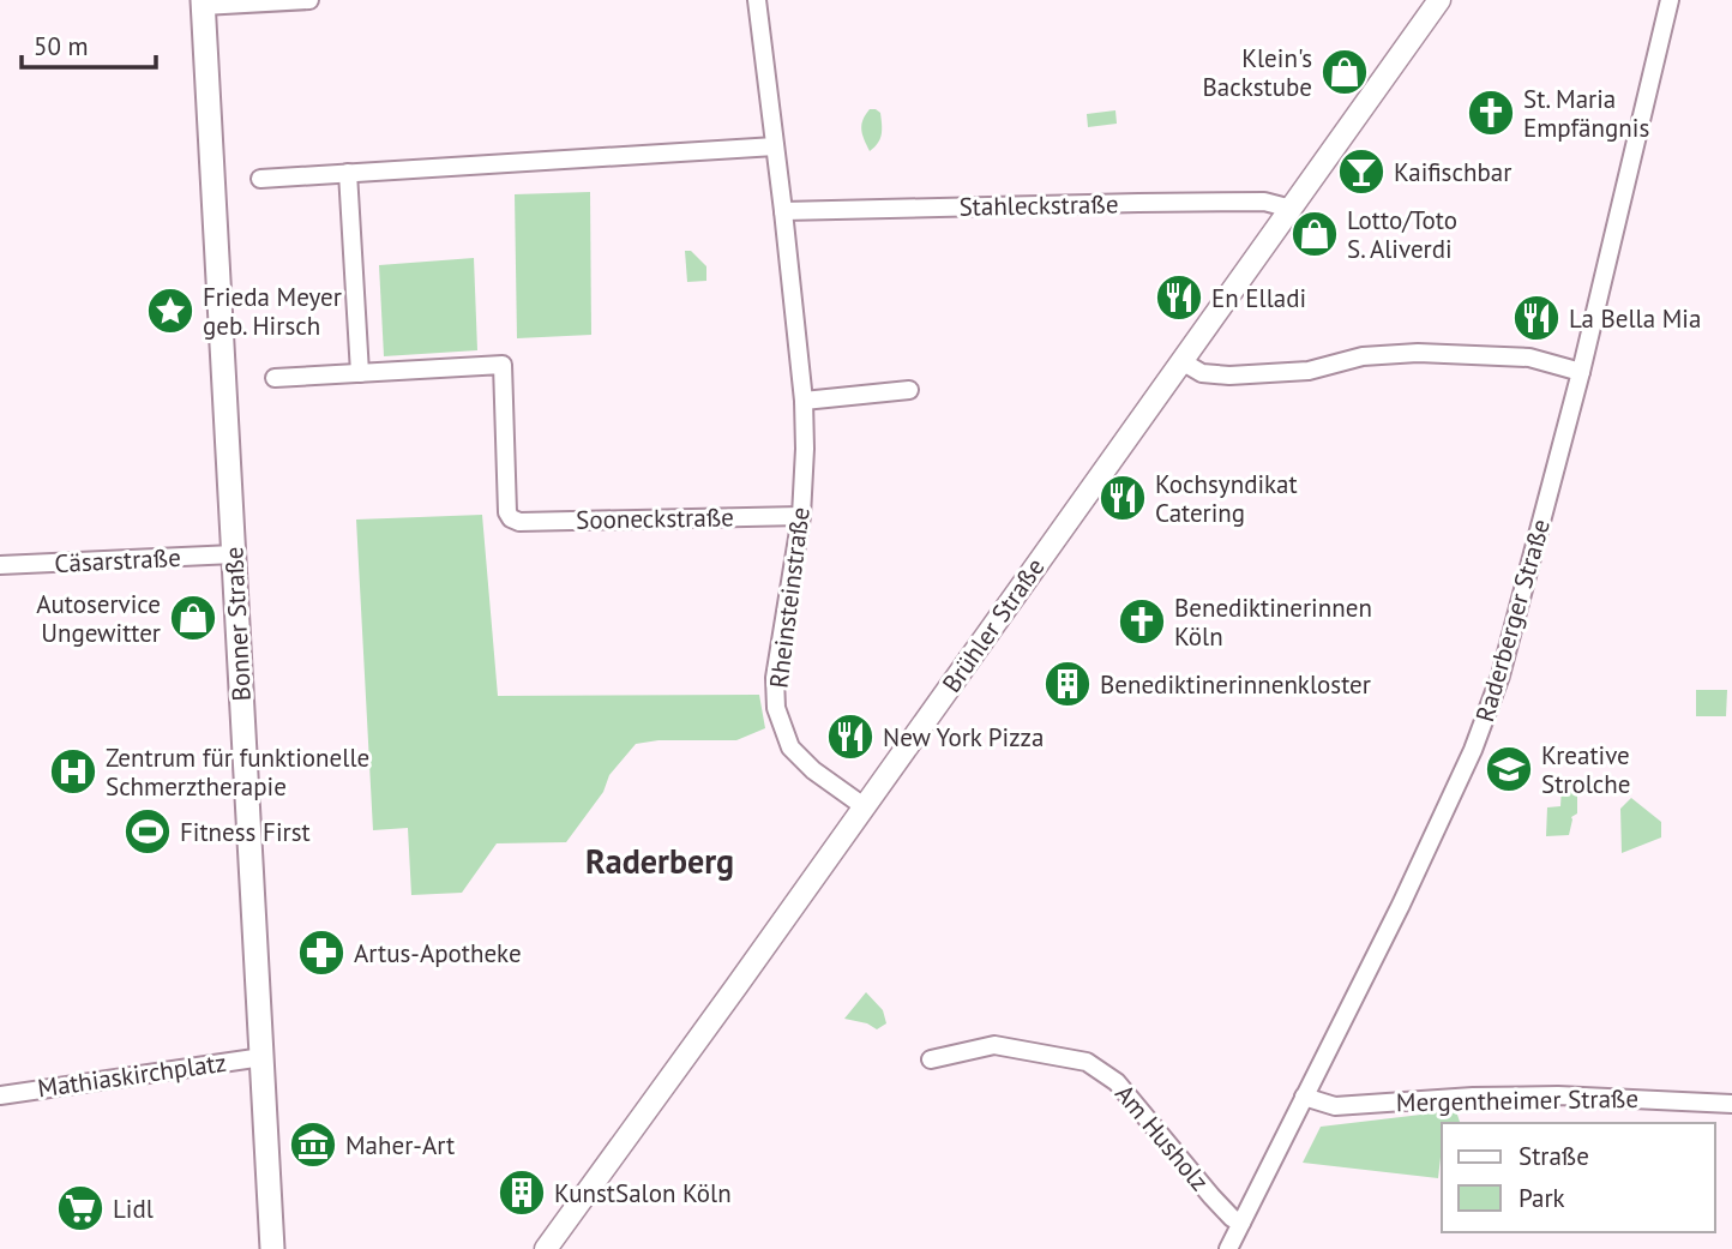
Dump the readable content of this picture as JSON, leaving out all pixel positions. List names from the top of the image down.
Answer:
{
  "streets": {
    "main road": ["Bonner Straße"],
    "street": [
      "Stahleckstraße",
      "Sooneckstraße",
      "Cäsarstraße",
      "Rheinsteinstraße",
      "Raderberger Straße",
      "Brühler Straße",
      "Mathiaskirchplatz",
      "Mergentheimer Straße",
      "Am Husholz"
    ]
  },
  "crossings": [
    ["Stahleckstraße", "Rheinsteinstraße"],
    ["Stahleckstraße", "Brühler Straße"],
    ["Sooneckstraße", "Rheinsteinstraße"],
    ["Cäsarstraße", "Bonner Straße"],
    ["Rheinsteinstraße", "Brühler Straße"],
    ["Raderberger Straße", "Mergentheimer Straße"],
    ["Raderberger Straße", "Am Husholz"],
    ["Bonner Straße", "Mathiaskirchplatz"]
  ],
  "districts": ["Raderberg"],
  "places": {
    "shop": ["Klein's Backstube", "Lotto/Toto S. Aliverdi", "Autoservice Ungewitter"],
    "church": ["St. Maria Empfängnis", "Benediktinerinnen Köln"],
    "bar": ["Kaifischbar"],
    "restaurant": [
      "En Elladi",
      "La Bella Mia",
      "Kochsyndikat Catering",
      "New York Pizza"
    ],
    "place": ["Frieda Meyer geb. Hirsch"],
    "building": ["Benediktinerinnenkloster", "KunstSalon Köln"],
    "school or university": ["Kreative Strolche"],
    "hospital": ["Zentrum für funktionelle Schmerztherapie"],
    "sports": ["Fitness First"],
    "pharmacy": ["Artus-Apotheke"],
    "museum": ["Maher-Art"],
    "supermarket": ["Lidl"]
  },
  "legend": ["Straße", "Park"],
  "scale_bar": "50 m"
}
